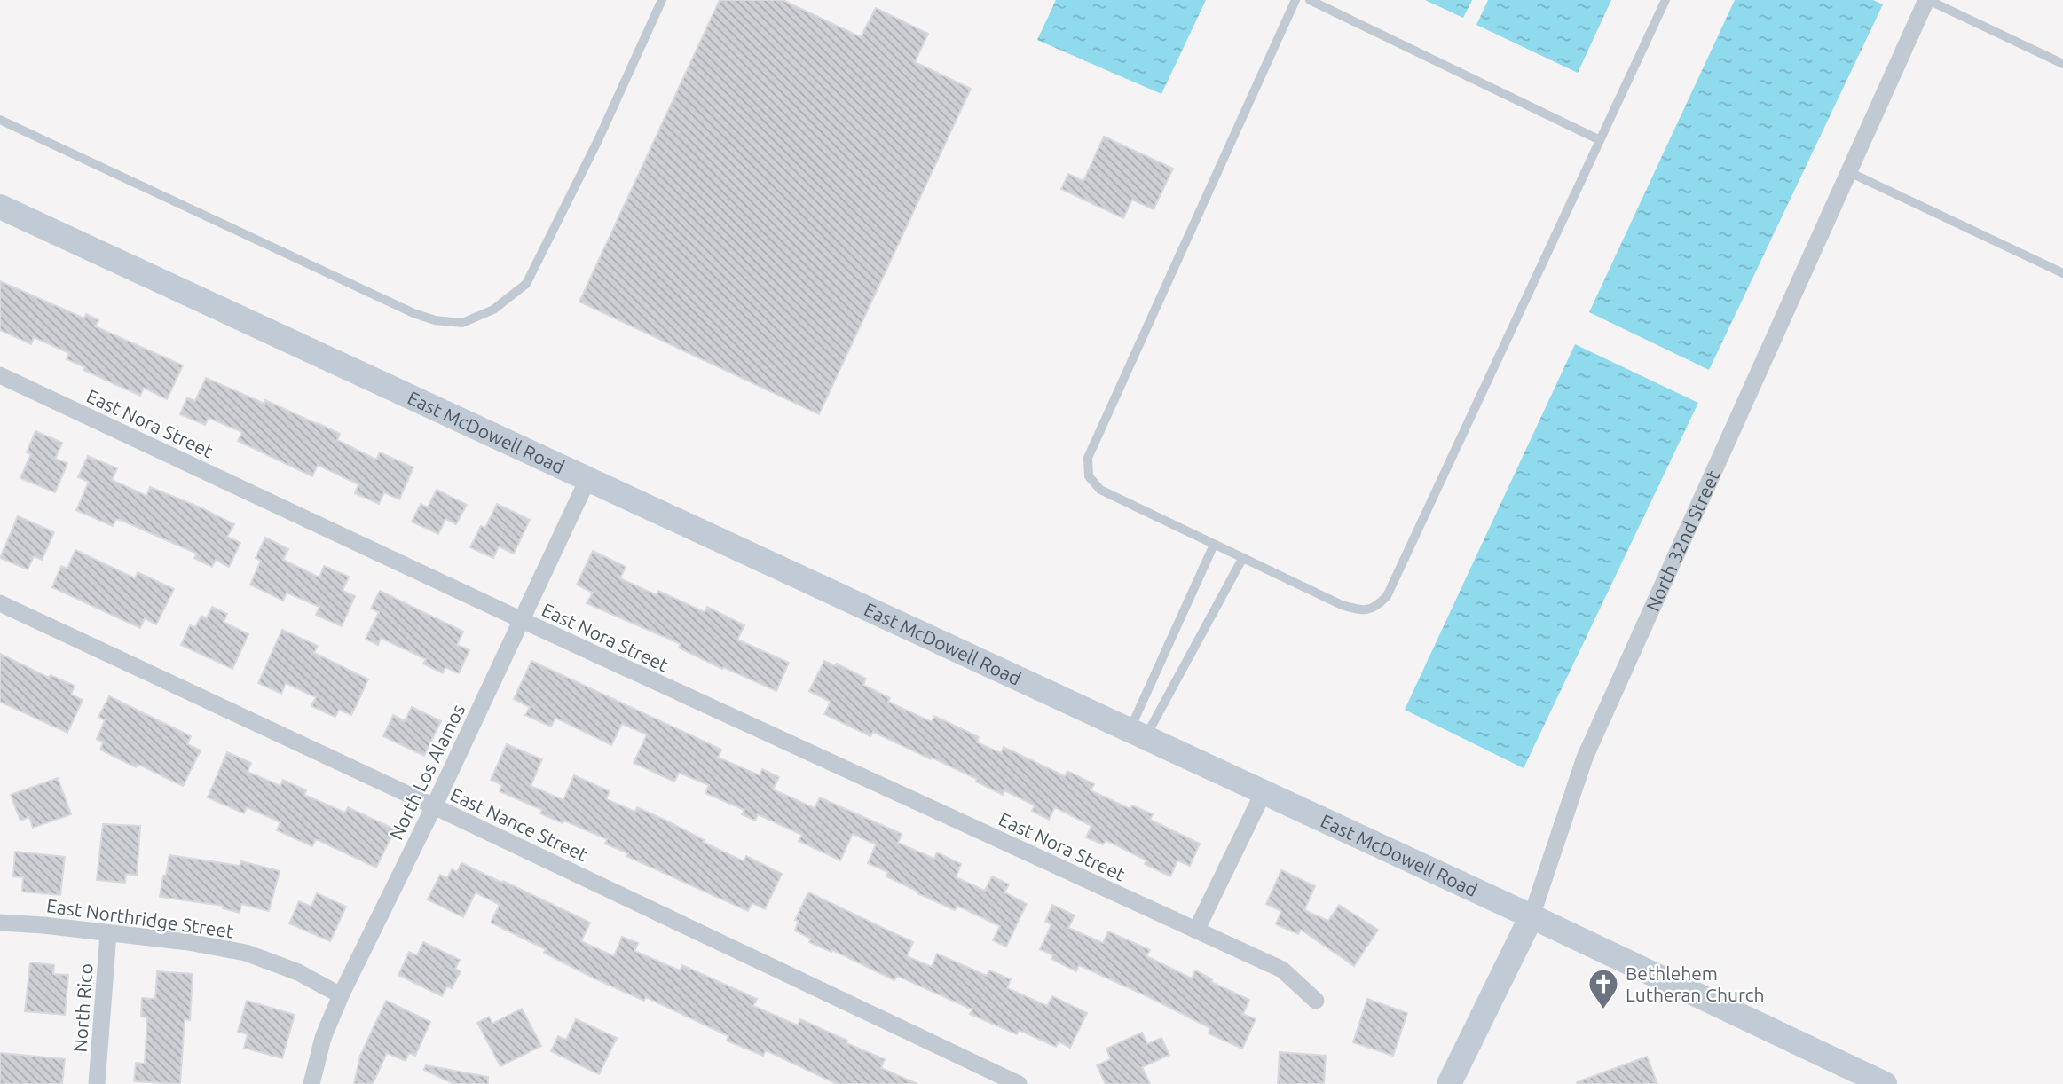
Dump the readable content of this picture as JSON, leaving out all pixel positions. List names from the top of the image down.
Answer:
{
  "streets": {
    "main road": ["East McDowell Road", "North 32nd Street"],
    "street": [
      "East Nora Street",
      "North Los Alamos",
      "East Nance Street",
      "East Northridge Street",
      "North Rico"
    ]
  },
  "crossings": [
    ["East Nora Street", "North Los Alamos"],
    ["East McDowell Road", "North 32nd Street"],
    ["East McDowell Road", "North Los Alamos"],
    ["North Los Alamos", "East Nance Street"],
    ["North Los Alamos", "East Northridge Street"],
    ["East Northridge Street", "North Rico"]
  ],
  "places": {
    "church": ["Bethlehem Lutheran Church"]
  }
}
